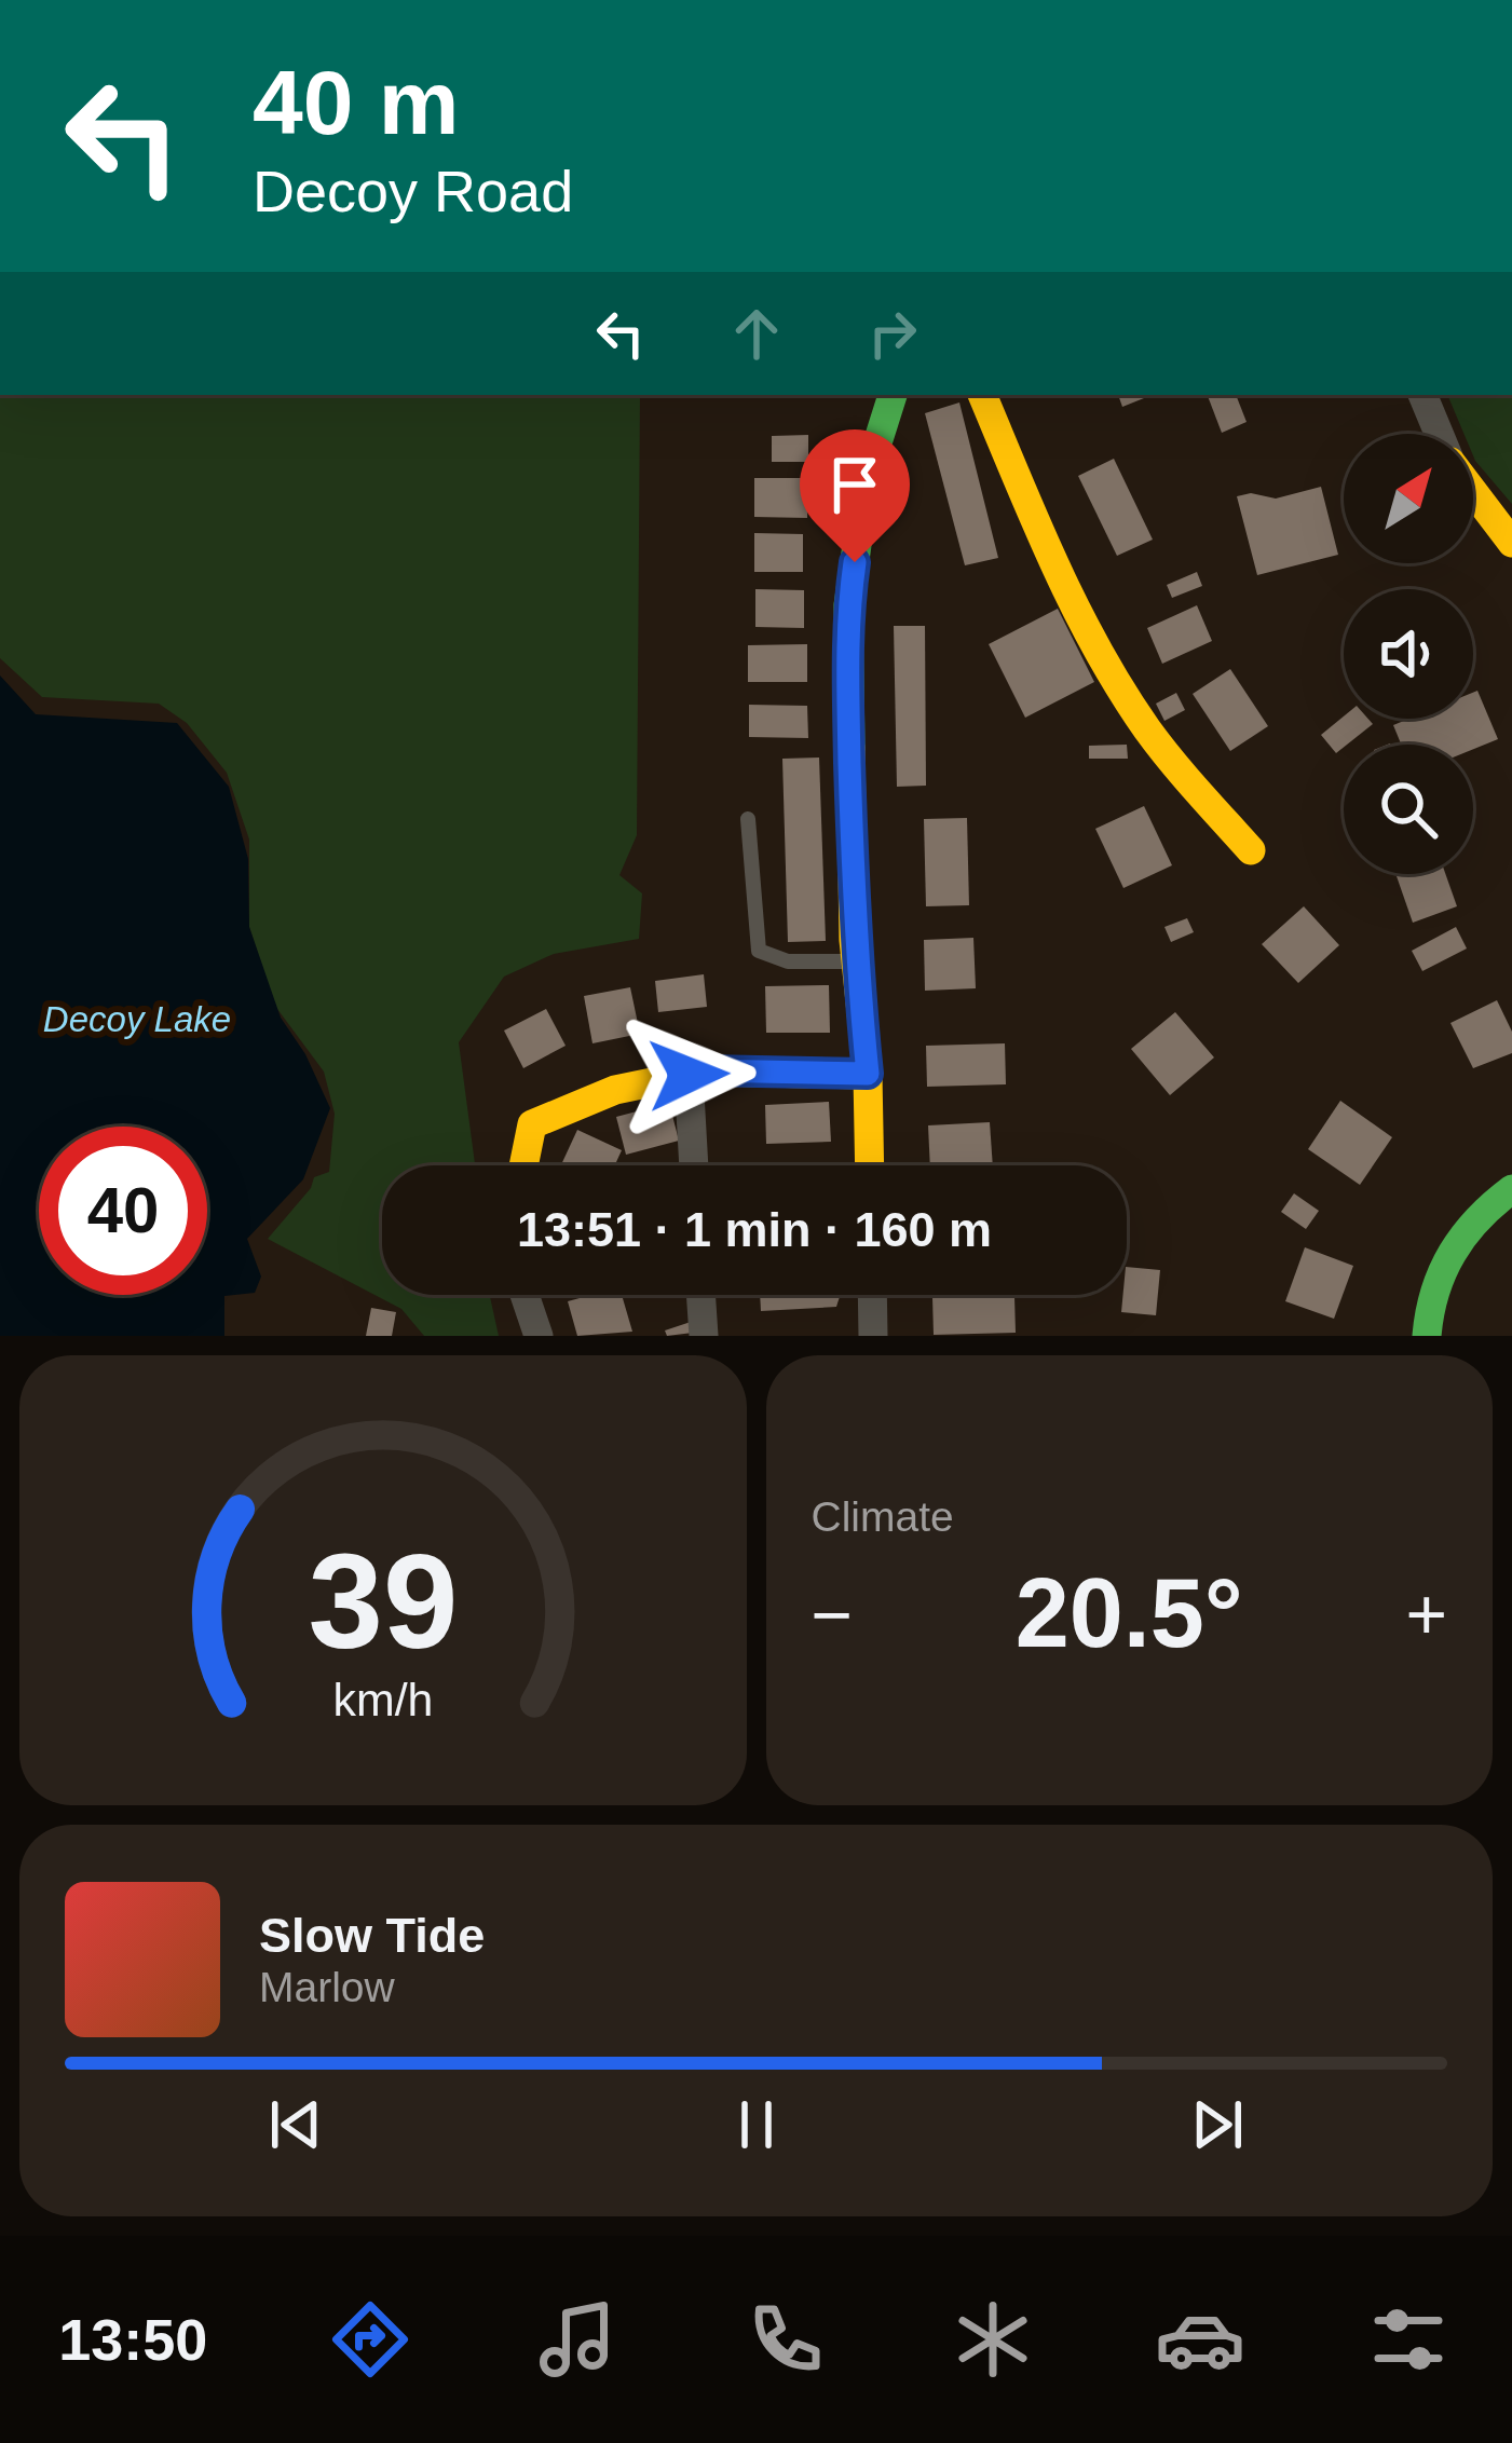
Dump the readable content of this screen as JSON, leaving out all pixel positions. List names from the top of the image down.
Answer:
{
  "water": ["Decoy Lake"],
  "north": "top right",
  "page": {
    "turn": ["40 m", "Decoy Road"],
    "limit": "40",
    "trip": "13:51 · 1 min · 160 m",
    "tile": "Climate",
    "heat": ["−", "20.5°", "+"],
    "song": ["Slow Tide", "Marlow"],
    "tabs": "13:50",
    "gauge": ["39", "km/h"]
  }
}
